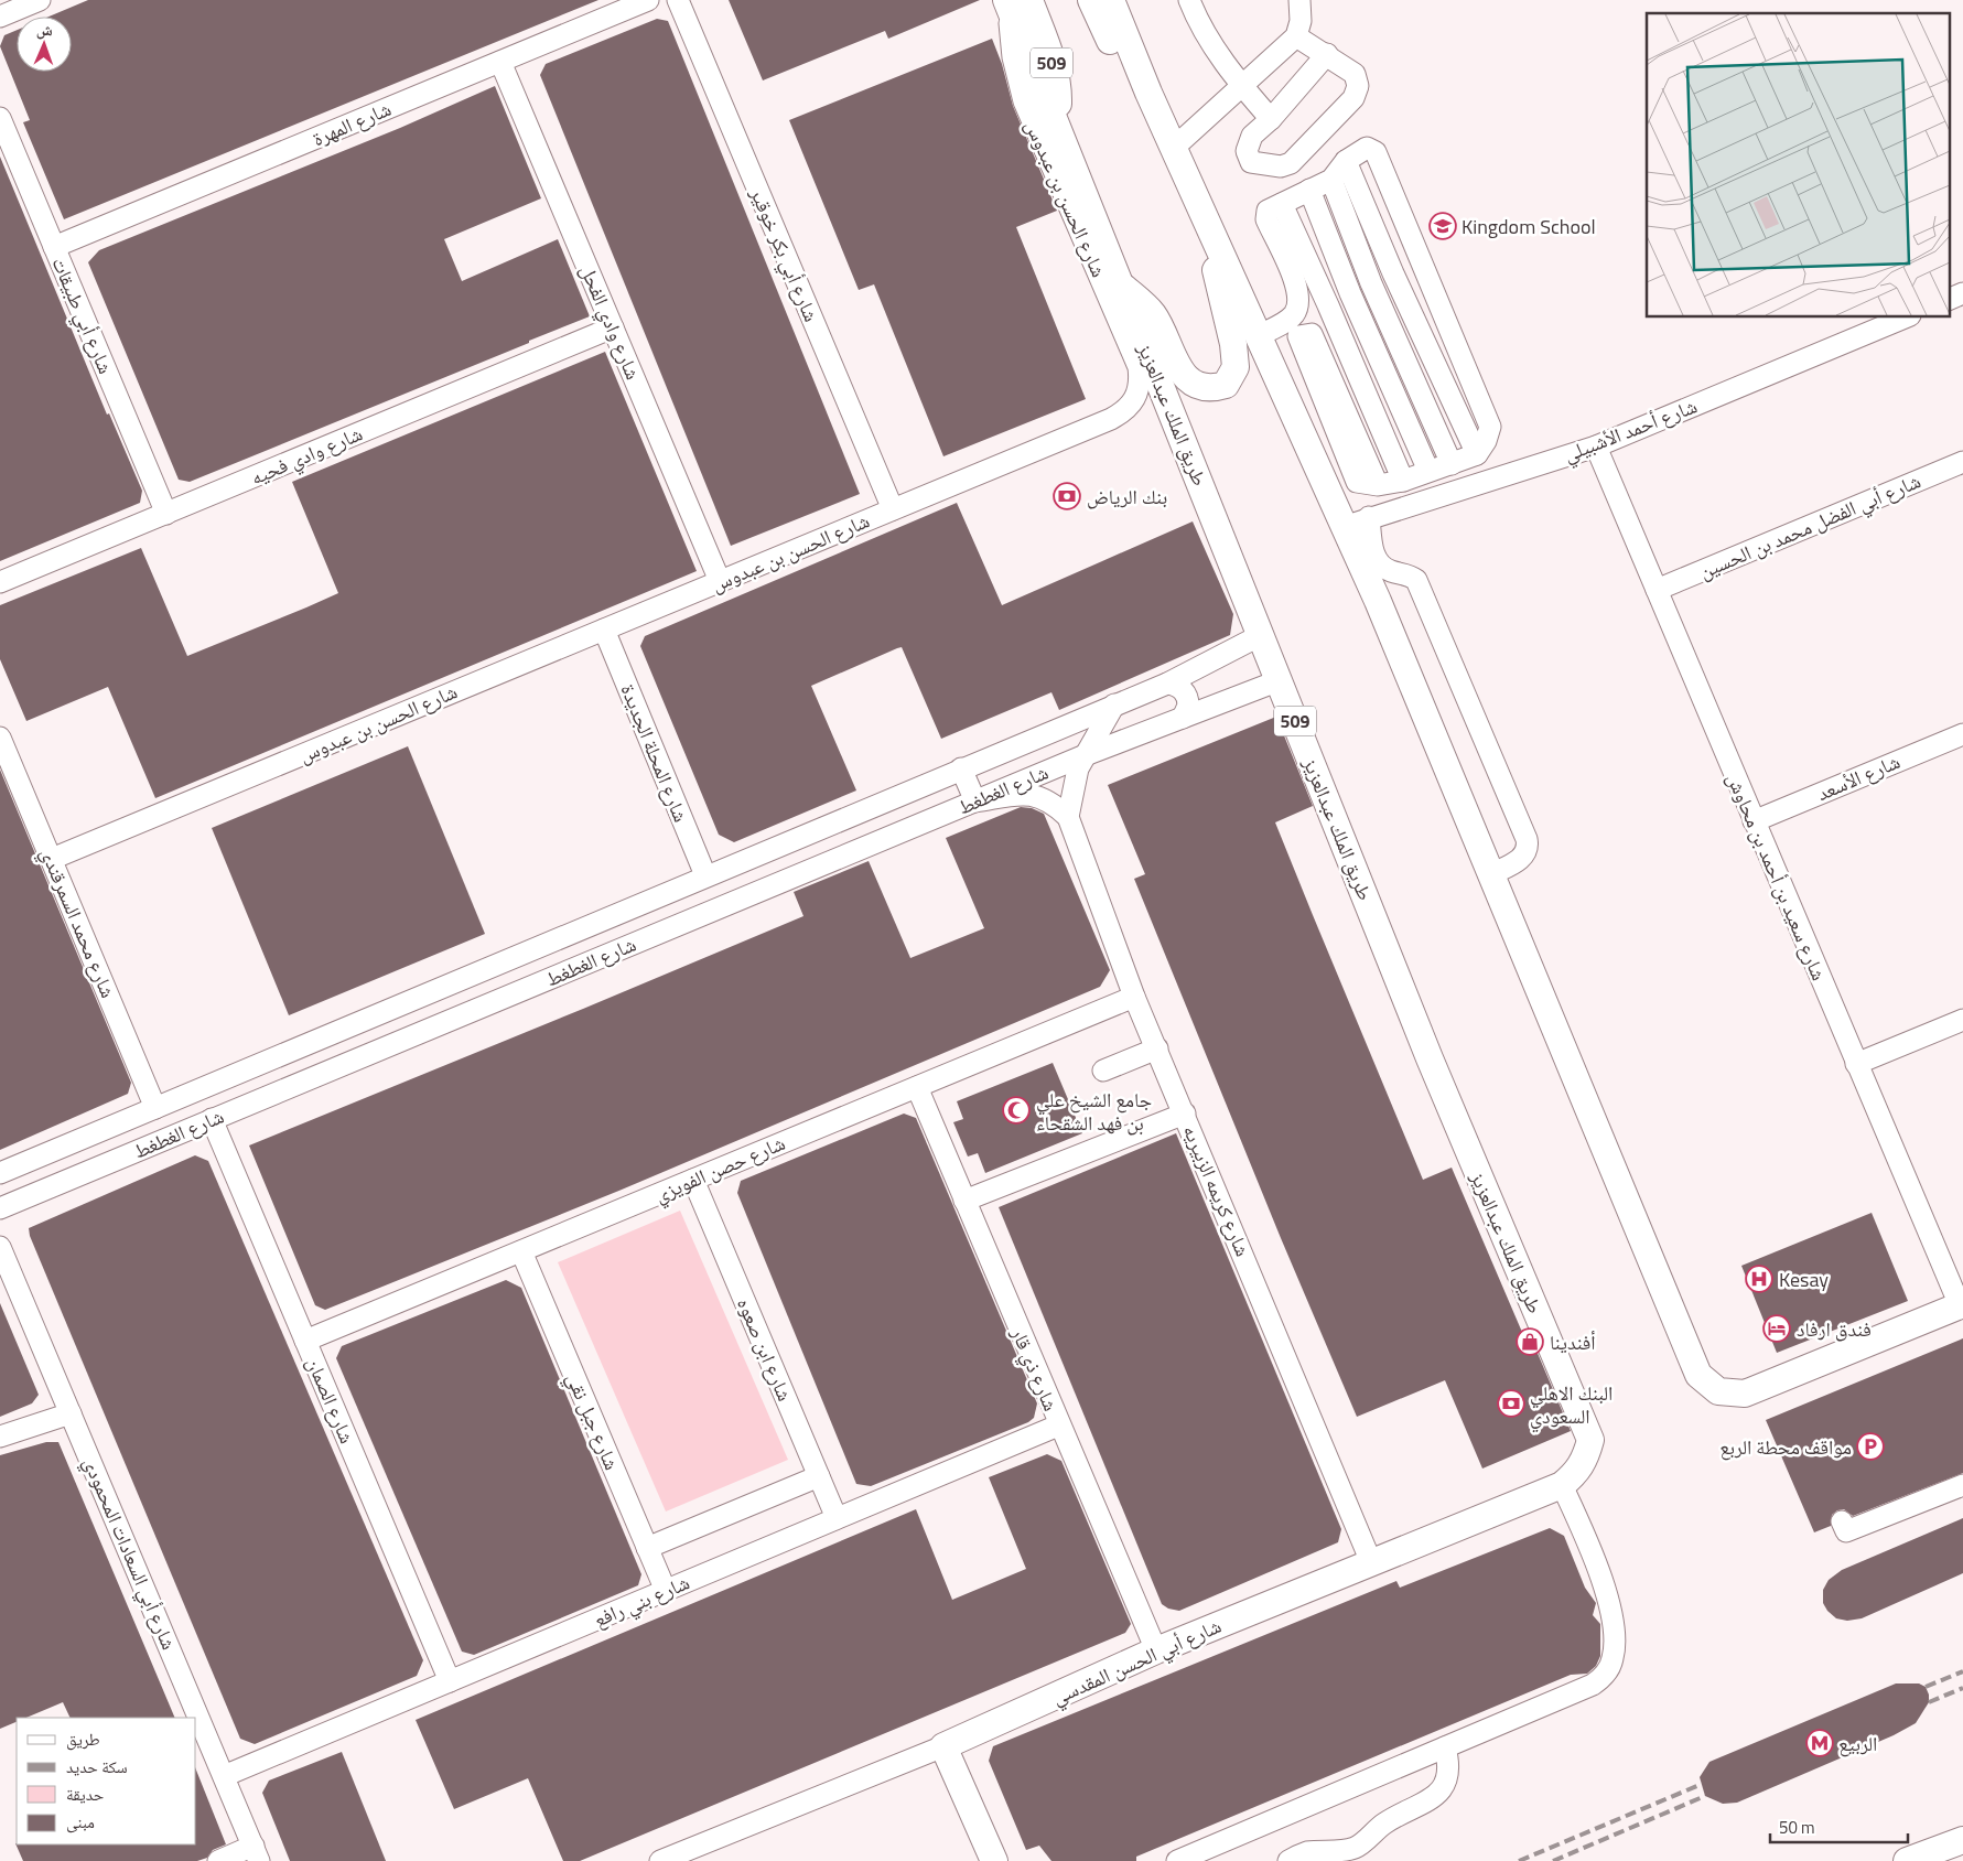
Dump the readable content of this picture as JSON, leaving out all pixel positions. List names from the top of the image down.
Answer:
{
  "streets": {
    "main road": ["509", "طريق الملك عبدالعزيز", "شارع أبي الحسن المقدسي"],
    "street": [
      "شارع المهرة",
      "شارع الحسن بن عبدوس",
      "شارع أبي بكر خوقير",
      "شارع أبي طبيقات",
      "شارع وادي الفحل",
      "شارع أحمد الأشبيلي",
      "شارع وادي فحيه",
      "شارع أبي الفضل محمد بن الحسين",
      "شارع المحلة الجديدة",
      "شارع الأسعد",
      "شارع الغطغط",
      "شارع سعيد بن أحمد بن محاوش",
      "شارع محمد السمرقندي",
      "شارع حصن الفويزي",
      "شارع كريمه الزبيريه",
      "شارع ابن صعوه",
      "شارع ذي قار",
      "شارع الصمان",
      "شارع جبل نقي",
      "شارع أبي السعادات المحمودي",
      "شارع بني رافع"
    ]
  },
  "crossings": [
    ["شارع المهرة", "شارع أبي طبيقات"],
    ["شارع المهرة", "شارع وادي الفحل"],
    ["شارع الحسن بن عبدوس", "شارع أبي بكر خوقير"],
    ["شارع الحسن بن عبدوس", "شارع وادي الفحل"],
    ["شارع الحسن بن عبدوس", "طريق الملك عبدالعزيز"],
    ["شارع الحسن بن عبدوس", "شارع المحلة الجديدة"],
    ["شارع الحسن بن عبدوس", "شارع محمد السمرقندي"],
    ["شارع أبي طبيقات", "شارع وادي فحيه"],
    ["شارع وادي الفحل", "شارع وادي فحيه"],
    ["طريق الملك عبدالعزيز", "شارع الغطغط"],
    ["طريق الملك عبدالعزيز", "شارع أبي الحسن المقدسي"],
    ["شارع أحمد الأشبيلي", "شارع سعيد بن أحمد بن محاوش"],
    ["شارع أبي الفضل محمد بن الحسين", "شارع سعيد بن أحمد بن محاوش"],
    ["شارع المحلة الجديدة", "شارع الغطغط"],
    ["شارع الأسعد", "شارع سعيد بن أحمد بن محاوش"],
    ["شارع الغطغط", "شارع محمد السمرقندي"],
    ["شارع الغطغط", "شارع كريمه الزبيريه"],
    ["شارع الغطغط", "شارع الصمان"],
    ["شارع حصن الفويزي", "شارع كريمه الزبيريه"],
    ["شارع حصن الفويزي", "شارع ابن صعوه"],
    ["شارع حصن الفويزي", "شارع ذي قار"],
    ["شارع حصن الفويزي", "شارع الصمان"],
    ["شارع حصن الفويزي", "شارع جبل نقي"],
    ["شارع كريمه الزبيريه", "شارع أبي الحسن المقدسي"],
    ["شارع ابن صعوه", "شارع بني رافع"],
    ["شارع ذي قار", "شارع بني رافع"],
    ["شارع ذي قار", "شارع أبي الحسن المقدسي"],
    ["شارع الصمان", "شارع بني رافع"],
    ["شارع جبل نقي", "شارع بني رافع"],
    ["شارع أبي السعادات المحمودي", "شارع بني رافع"]
  ],
  "places": {
    "school or university": ["Kingdom School"],
    "bank": ["بنك الرياض", "البنك الاهلي السعودي"],
    "mosque": ["جامع الشيخ علي بن فهد الشقحاء"],
    "hospital": ["Kesay"],
    "hotel": ["فندق ارفاد"],
    "shop": ["أفندينا"],
    "parking": ["مواقف محطة الربع"],
    "metro station": ["الربيع"]
  },
  "legend": [
    "طريق",
    "سكة حديد",
    "حديقة",
    "مبنى"
  ],
  "scale_bar": "50 m",
  "north": "top"
}
